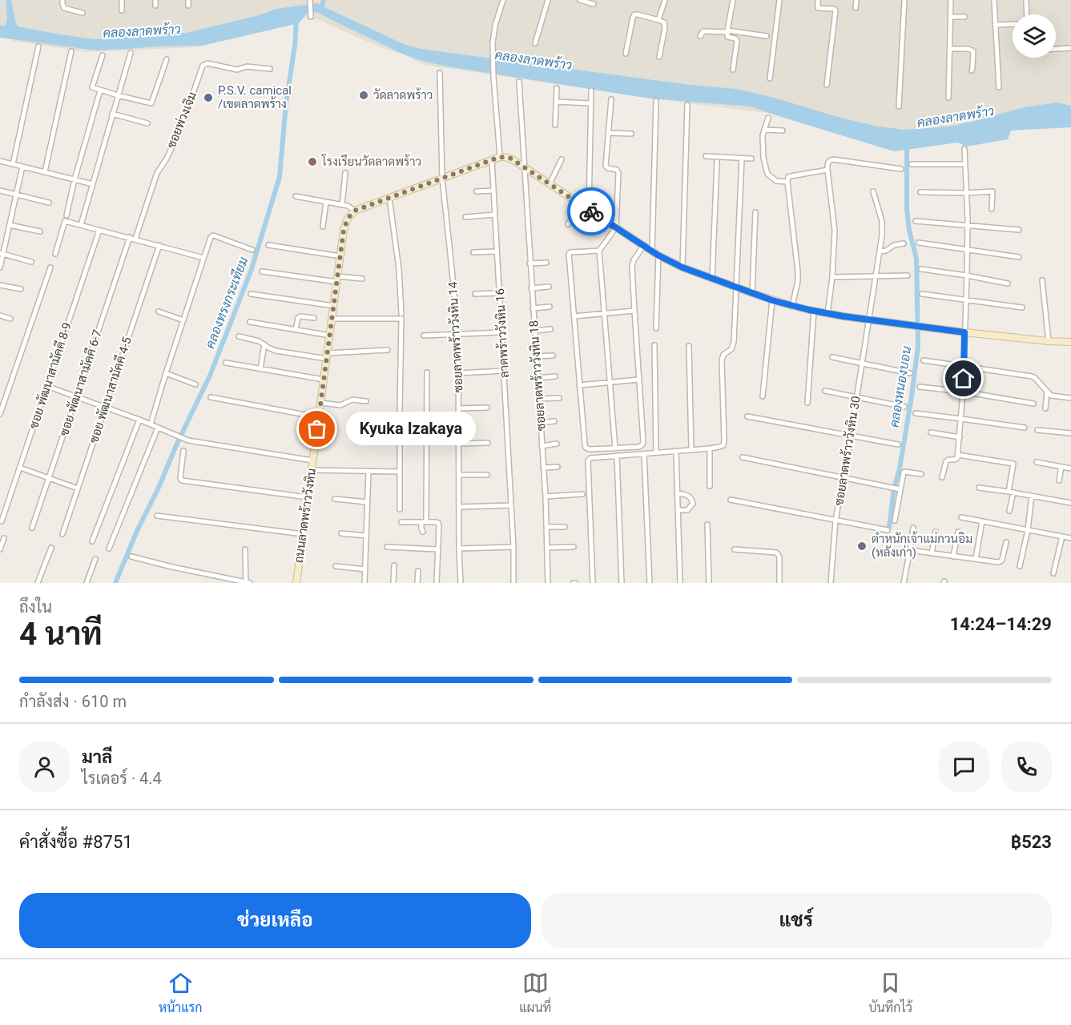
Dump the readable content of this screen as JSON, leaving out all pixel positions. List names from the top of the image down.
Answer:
{
  "streets": {
    "main road": ["ถนนลาดพร้าววังหิน"],
    "street": [
      "ซอยพ่วงเจิม",
      "ลาดพร้าววังหิน 16",
      "ซอยลาดพร้าววังหิน 14",
      "ซอย พัฒนาสามัคคี 8-9",
      "ซอยลาดพร้าววังหิน 18",
      "ซอย พัฒนาสามัคคี 6-7",
      "ซอย พัฒนาสามัคคี 4-5",
      "ซอยลาดพร้าววังหิน 30"
    ]
  },
  "water": ["คลองลาดพร้าว", "คลองทรงกระเทียม", "คลองหนองบอน"],
  "places": [
    "วัดลาดพร้าว",
    "P.S.V. camical /เขตลาดพร้าง",
    "โรงเรียนวัดลาดพร้าว",
    "Kyuka Izakaya",
    "ตำหนักเจ้าแม่กวนอิม (หลังเก่า)"
  ],
  "page": {
    "bubble": "Kyuka Izakaya",
    "heading": ["4 นาที", "ถึงใน", "14:24–14:29"],
    "panel": [
      "มาลี",
      "ไรเดอร์ · 4.4",
      "คำสั่งซื้อ #8751",
      "฿523"
    ],
    "bar": "กำลังส่ง · 610 m",
    "buttons": ["ช่วยเหลือ", "แชร์"],
    "tabs": ["หน้าแรก", "แผนที่", "บันทึกไว้"]
  }
}
